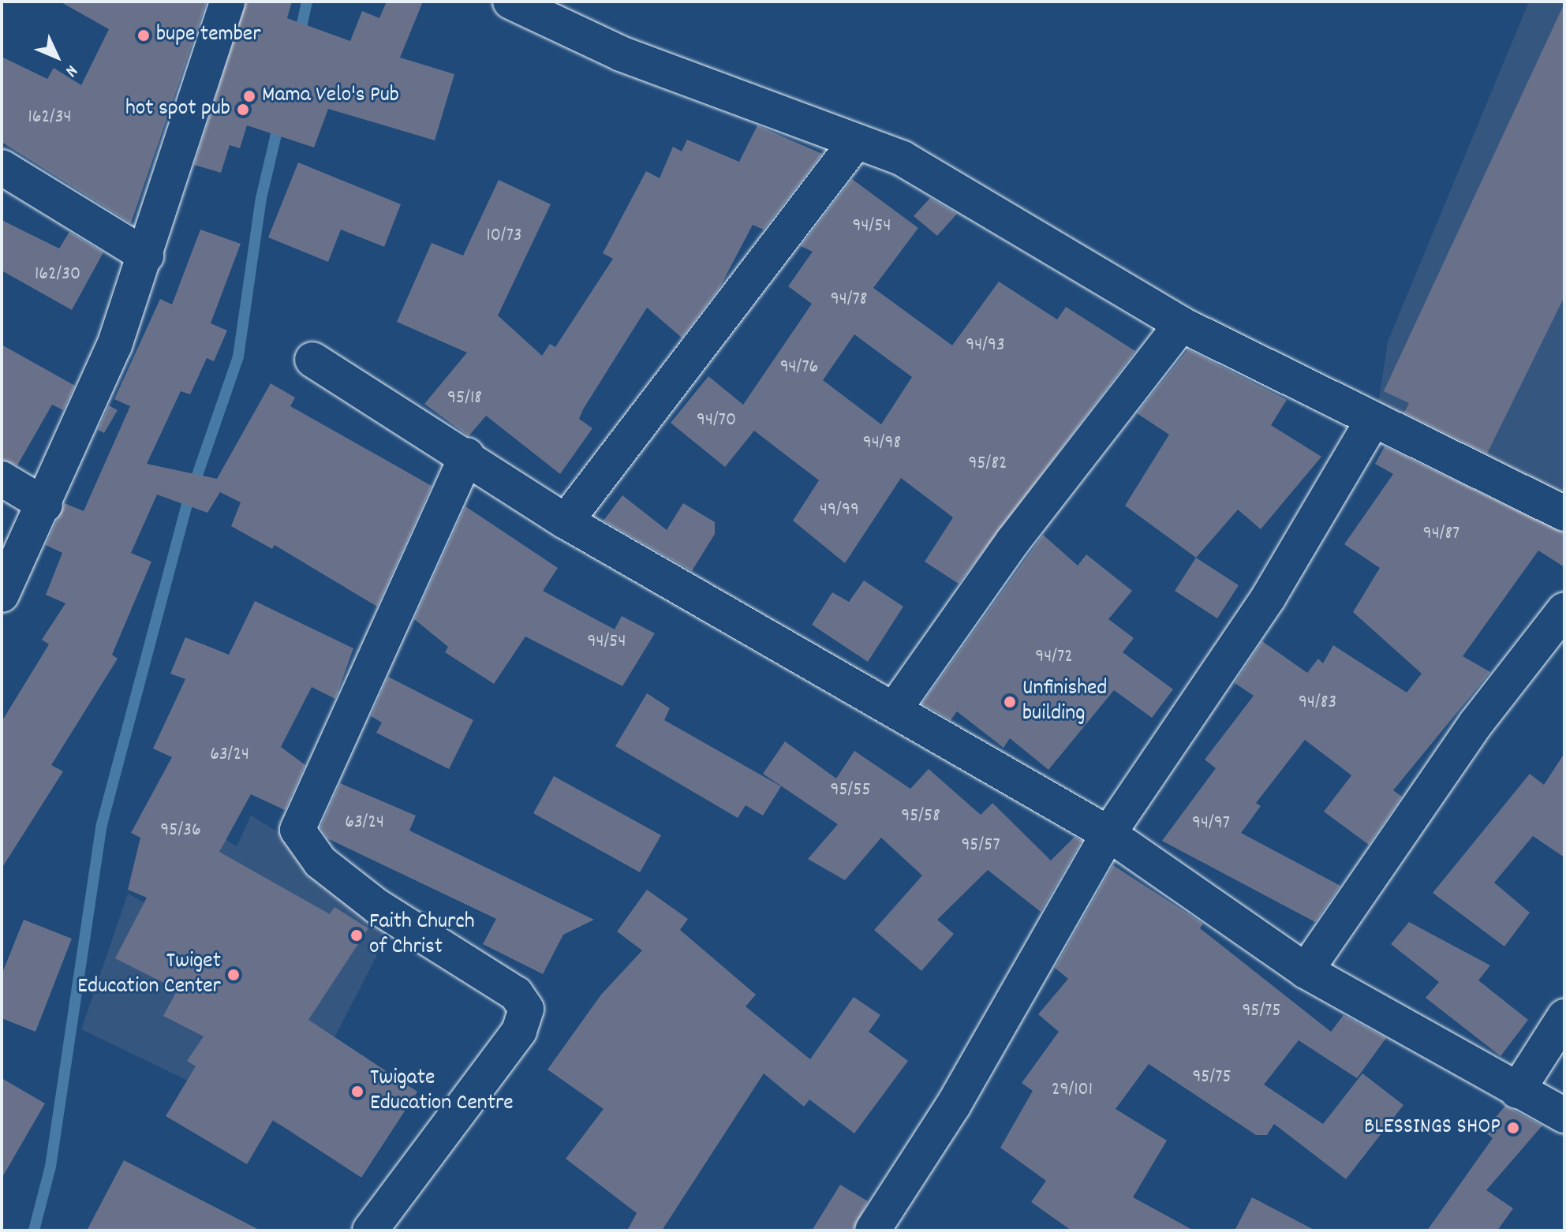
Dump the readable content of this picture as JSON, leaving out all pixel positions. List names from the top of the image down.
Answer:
{
  "places": [
    "bupe tember",
    "Mama Velo's Pub",
    "hot spot pub",
    "Unfinished building",
    "Faith Church of Christ",
    "Twiget Education Center",
    "Twigate Education Centre",
    "BLESSINGS SHOP"
  ],
  "house_numbers": [
    "162/34",
    "94/54",
    "10/73",
    "162/30",
    "94/78",
    "94/93",
    "94/76",
    "95/18",
    "94/70",
    "94/98",
    "95/82",
    "49/99",
    "94/87",
    "94/54",
    "94/72",
    "94/83",
    "63/24",
    "95/55",
    "95/58",
    "63/24",
    "94/97",
    "95/36",
    "95/57",
    "95/75",
    "95/75",
    "29/101"
  ],
  "north": "bottom right"
}
